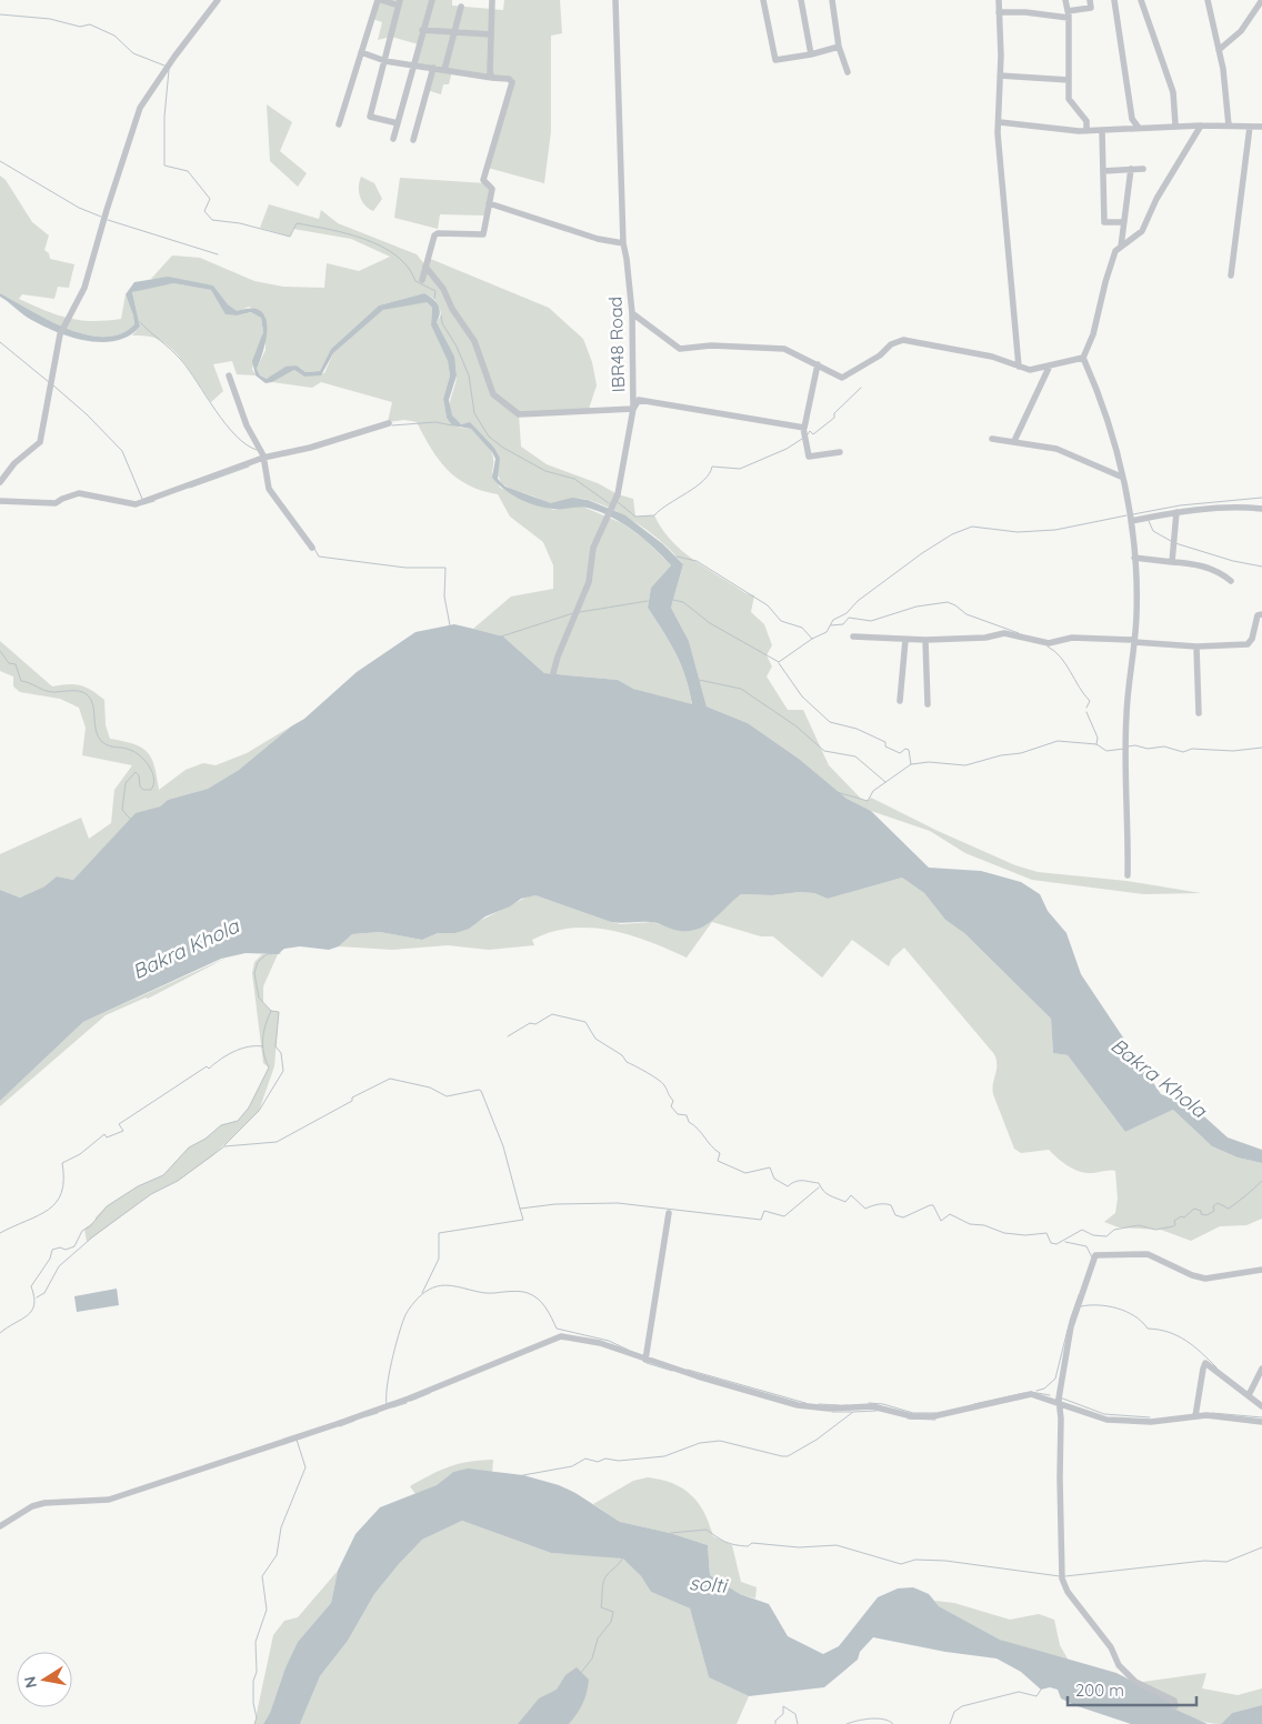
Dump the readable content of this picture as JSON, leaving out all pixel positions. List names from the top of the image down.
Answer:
{
  "streets": {
    "street": ["IBR48 Road"]
  },
  "water": ["Bakra Khola", "solti"],
  "scale_bar": "200 m",
  "north": "left"
}
